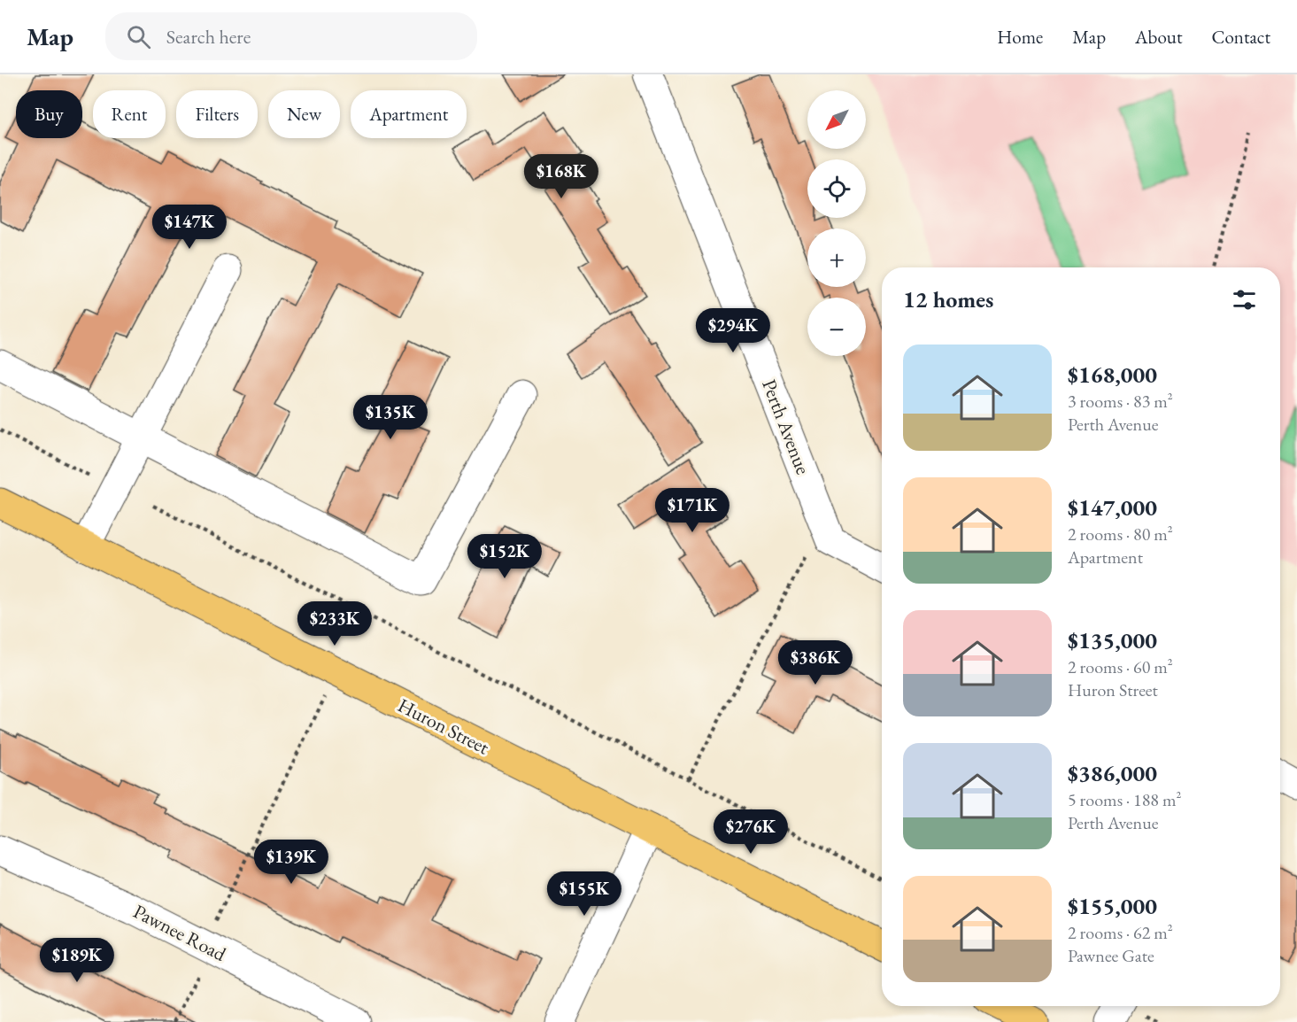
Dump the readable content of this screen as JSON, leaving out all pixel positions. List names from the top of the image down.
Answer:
{
  "streets": {
    "main road": ["Huron Street"],
    "street": ["Perth Avenue", "Pawnee Road"]
  },
  "north": "bottom left",
  "page": {
    "header": "Map",
    "search": "Search here",
    "nav": [
      "Home",
      "Map",
      "About",
      "Contact"
    ],
    "map_buttons": ["+", "−"],
    "chip": [
      "Buy",
      "Rent",
      "Filters",
      "New",
      "Apartment"
    ],
    "price": [
      "$168K",
      "$147K",
      "$294K",
      "$135K",
      "$171K",
      "$152K",
      "$233K",
      "$386K",
      "$276K",
      "$139K",
      "$155K",
      "$189K"
    ],
    "heading": "12 homes",
    "list": [
      {
        "name": "$168,000",
        "note": "3 rooms · 83 m² · Perth Avenue"
      },
      {
        "name": "$147,000",
        "note": "2 rooms · 80 m² · Apartment"
      },
      {
        "name": "$135,000",
        "note": "2 rooms · 60 m² · Huron Street"
      },
      {
        "name": "$386,000",
        "note": "5 rooms · 188 m² · Perth Avenue"
      },
      {
        "name": "$155,000",
        "note": "2 rooms · 62 m² · Pawnee Gate"
      }
    ]
  }
}
